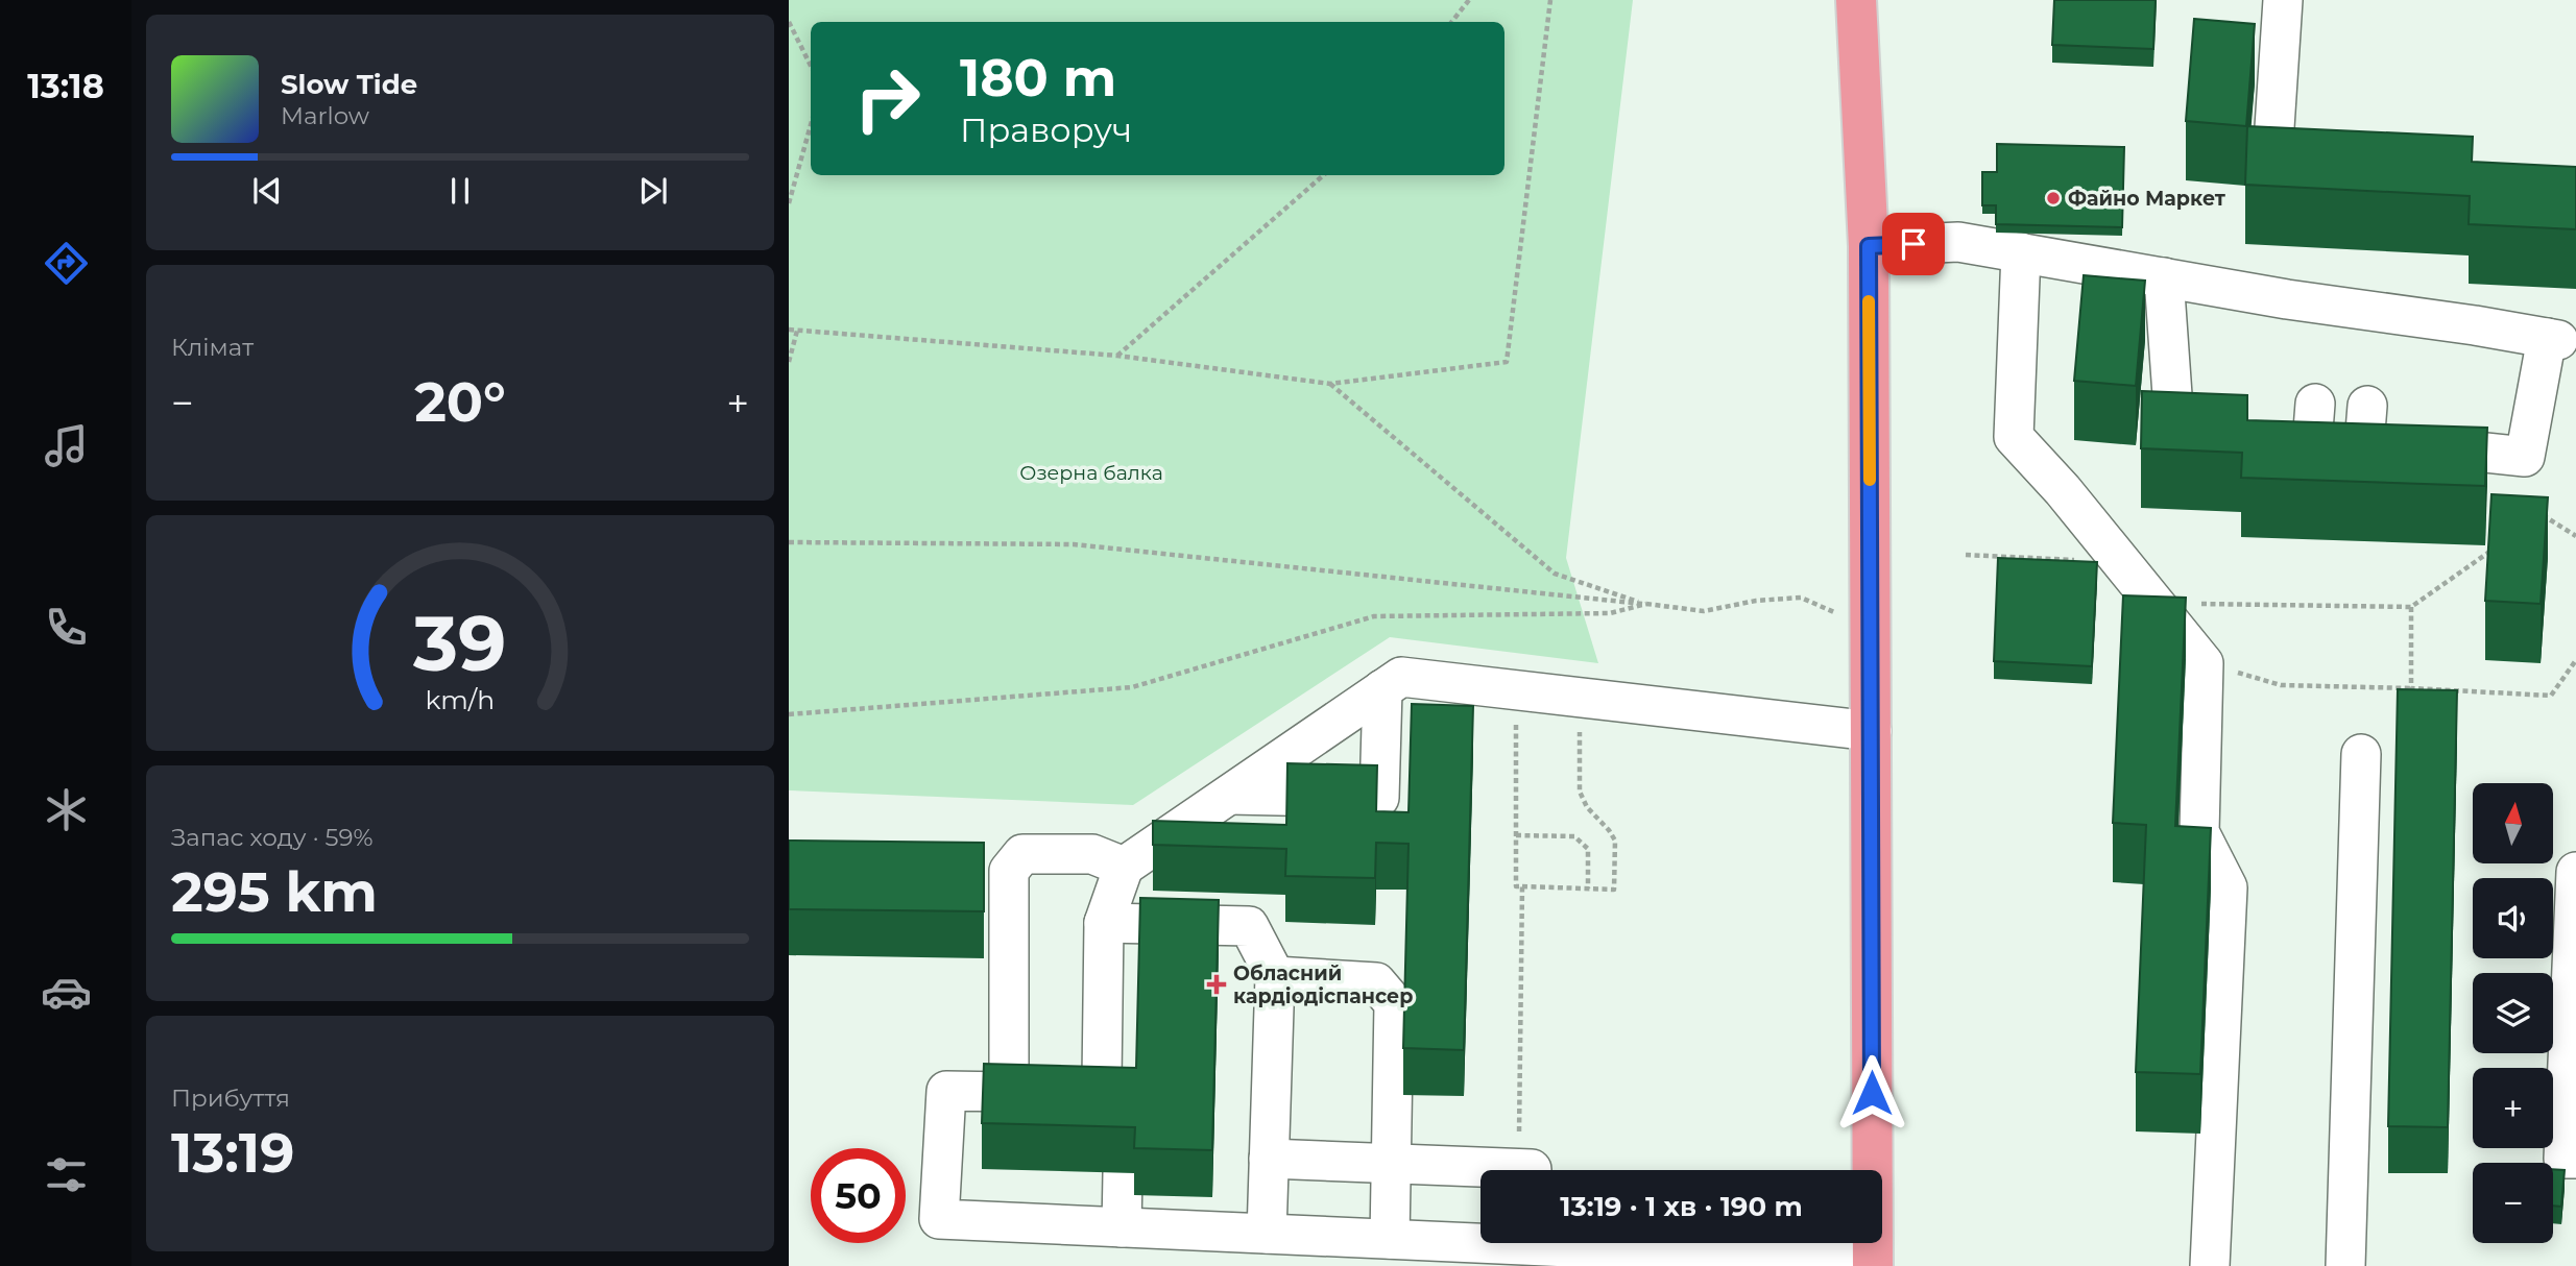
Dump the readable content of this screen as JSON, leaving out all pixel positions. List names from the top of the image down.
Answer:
{
  "parks": ["Озерна балка"],
  "places": {
    "other": ["Файно Маркет"],
    "health": ["Обласний кардіодіспансер"]
  },
  "north": "top",
  "page": {
    "tabs": "13:18",
    "turn": ["180 m", "Праворуч"],
    "song": ["Slow Tide", "Marlow"],
    "tile": [
      "Клімат",
      ["Запас ходу · 59%", "295 km"],
      ["Прибуття", "13:19"]
    ],
    "heat": ["−", "20°", "+"],
    "map_buttons": ["+", "−"],
    "limit": "50",
    "trip": "13:19 · 1 хв · 190 m",
    "gauge": ["39", "km/h"]
  }
}
